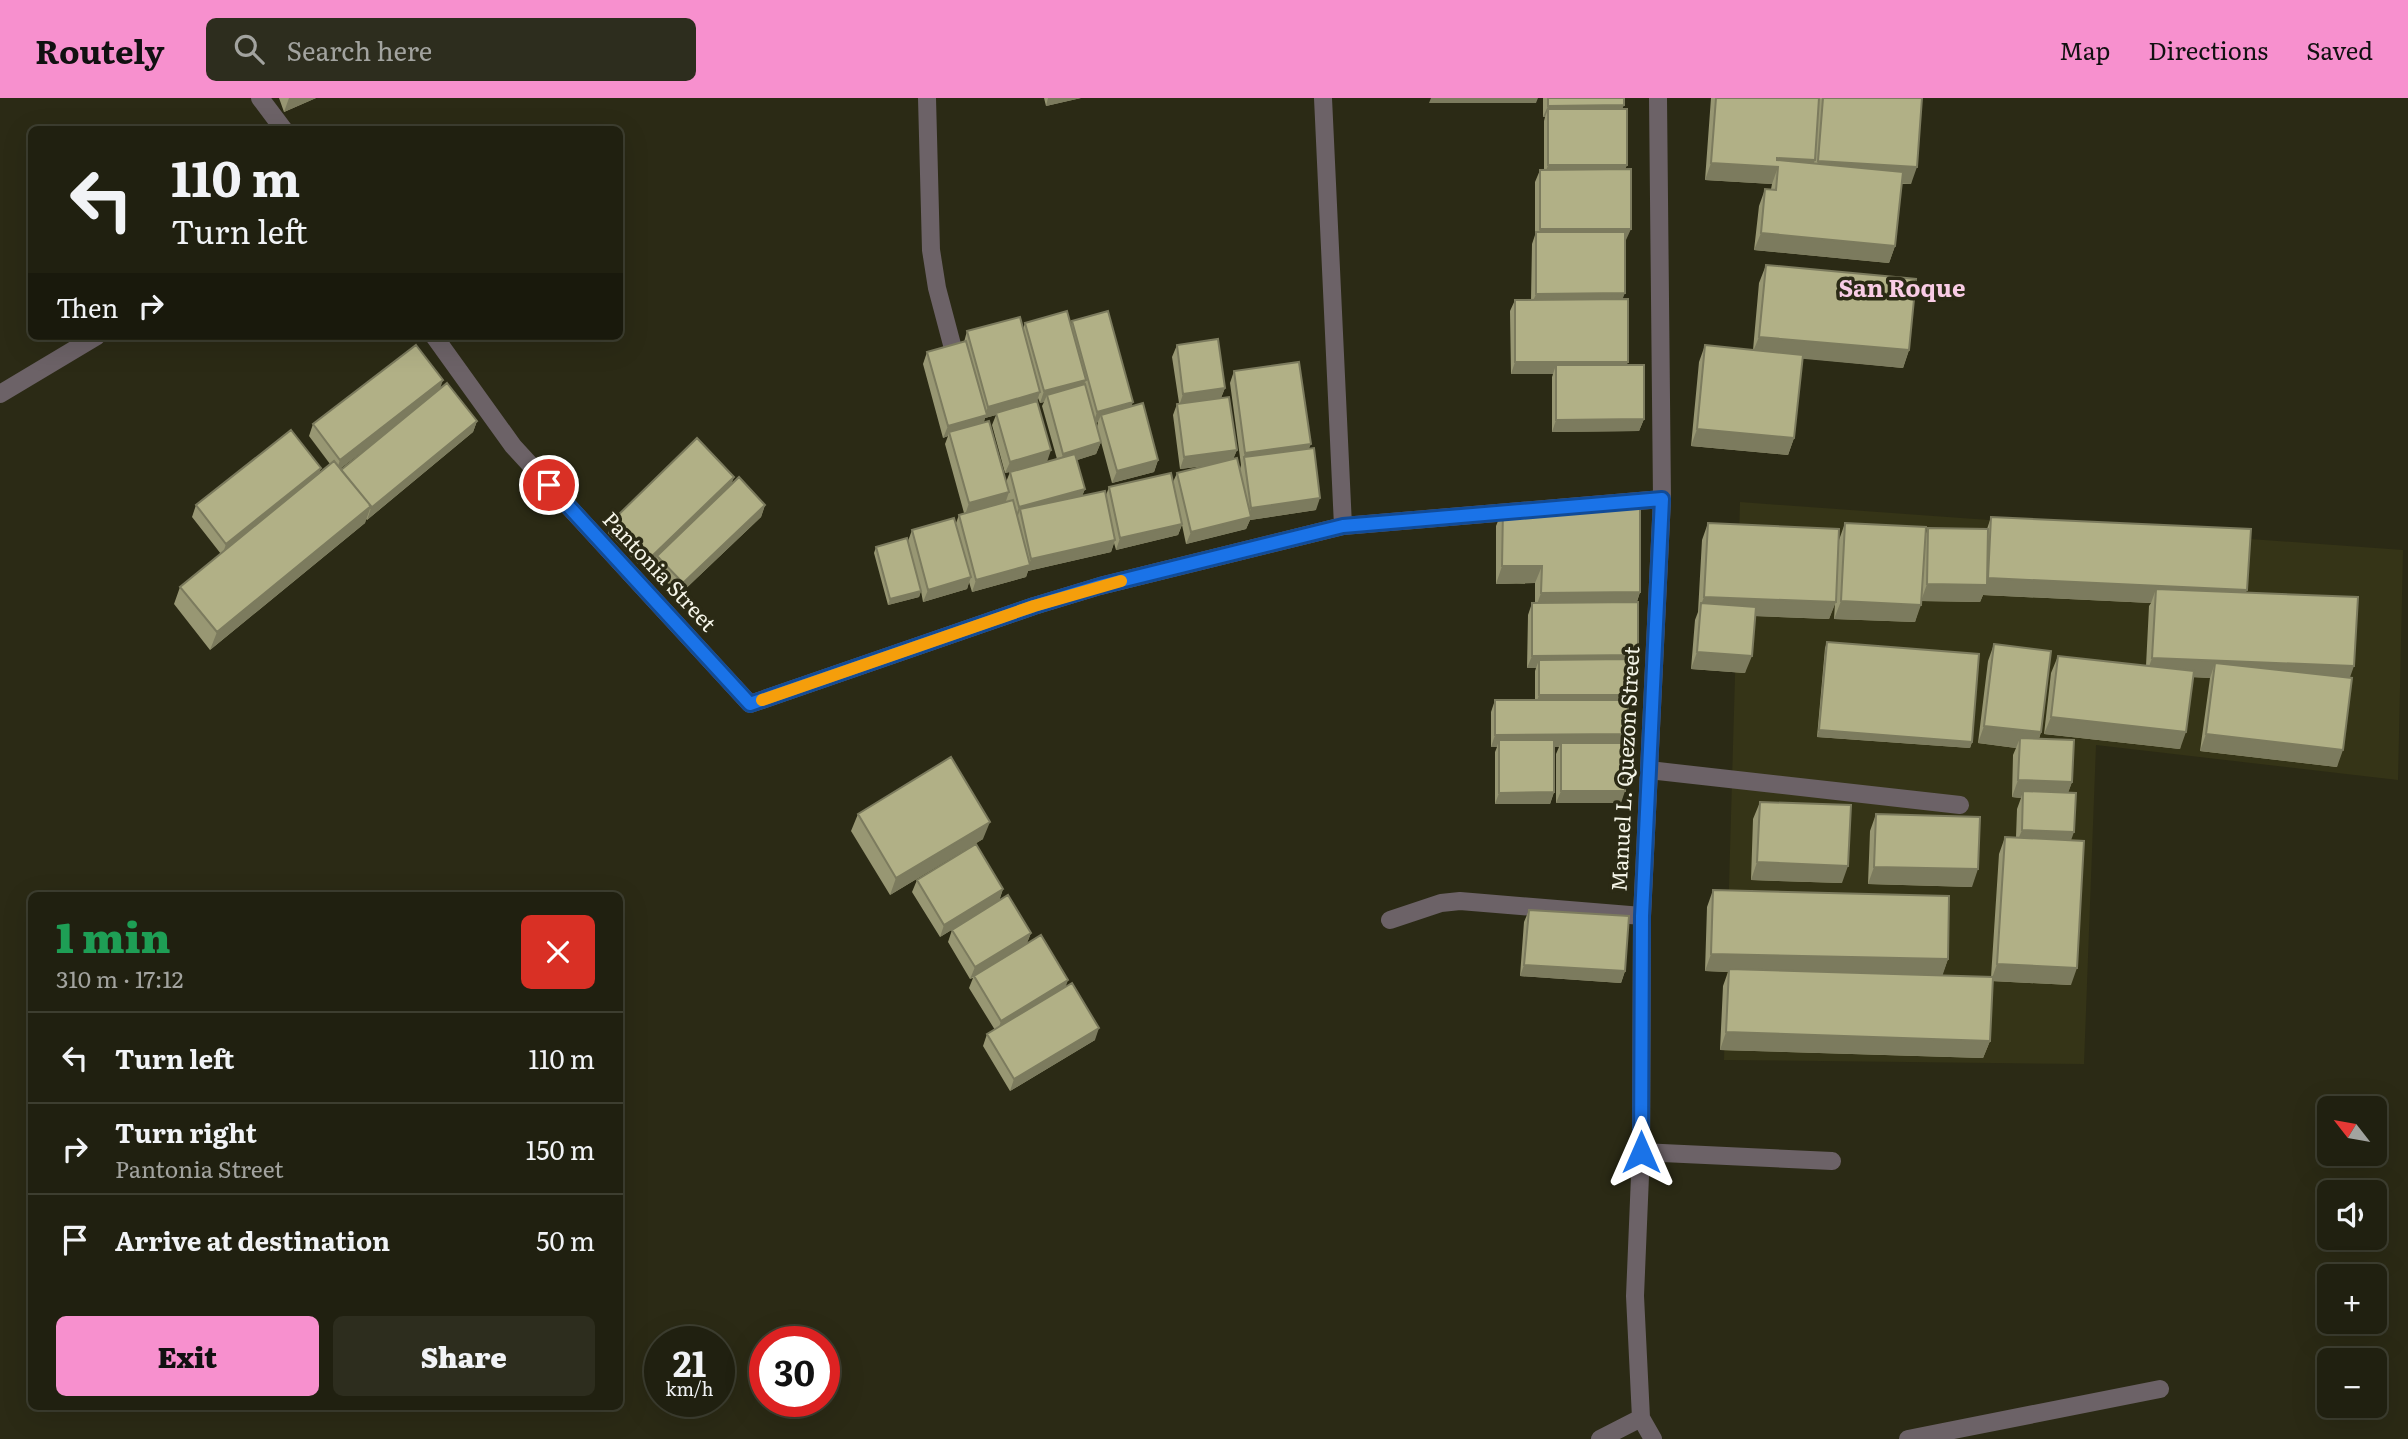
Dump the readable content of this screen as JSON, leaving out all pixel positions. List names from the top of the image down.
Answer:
{
  "streets": {
    "street": ["Pantonia Street", "Manuel L. Quezon Street"]
  },
  "districts": ["San Roque"],
  "north": "top left",
  "page": {
    "header": "Routely",
    "search": "Search here",
    "nav": ["Map", "Directions", "Saved"],
    "turn": ["110 m", "Turn left"],
    "then": "Then",
    "heading": ["1 min", "310 m · 17:12"],
    "list": [
      {
        "name": "Turn left",
        "value": "110 m"
      },
      {
        "name": "Turn right",
        "note": "Pantonia Street",
        "value": "150 m"
      },
      {
        "name": "Arrive at destination",
        "value": "50 m"
      }
    ],
    "map_buttons": ["+", "−"],
    "buttons": ["Exit", "Share"],
    "speed": "21 km/h",
    "limit": "30"
  }
}
